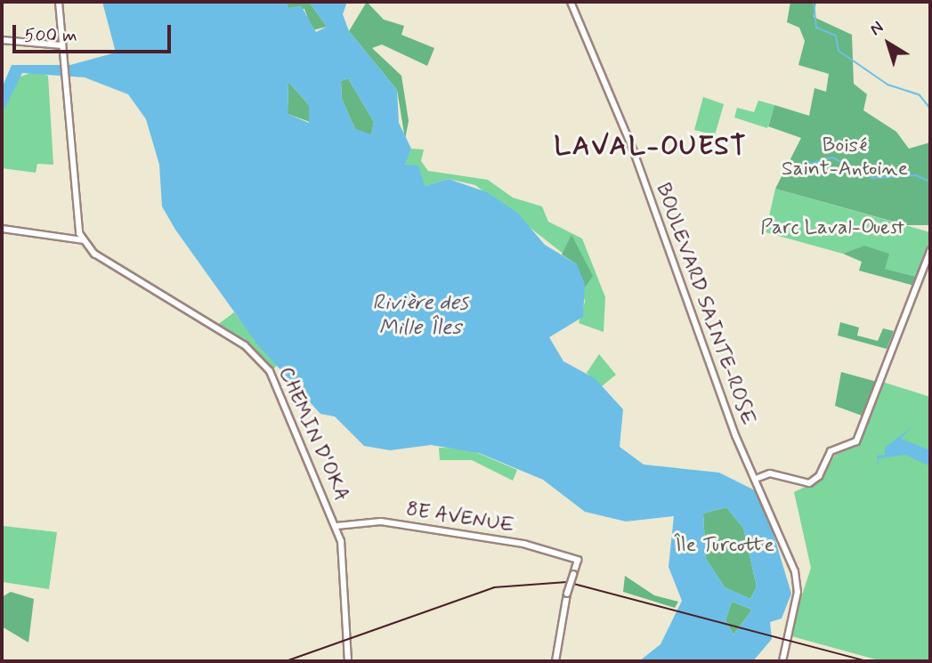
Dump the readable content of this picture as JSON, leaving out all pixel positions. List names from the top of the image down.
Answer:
{
  "streets": {
    "street": ["BOULEVARD SAINTE-ROSE", "CHEMIN D'OKA", "8E AVENUE"]
  },
  "crossings": [
    ["CHEMIN D'OKA", "8E AVENUE"]
  ],
  "districts": ["LAVAL-OUEST"],
  "water": ["Rivière des Mille Îles"],
  "parks": ["Boisé Saint-Antoine", "Parc Laval-Ouest", "Île Turcotte"],
  "scale_bar": "500 m",
  "north": "top left"
}
